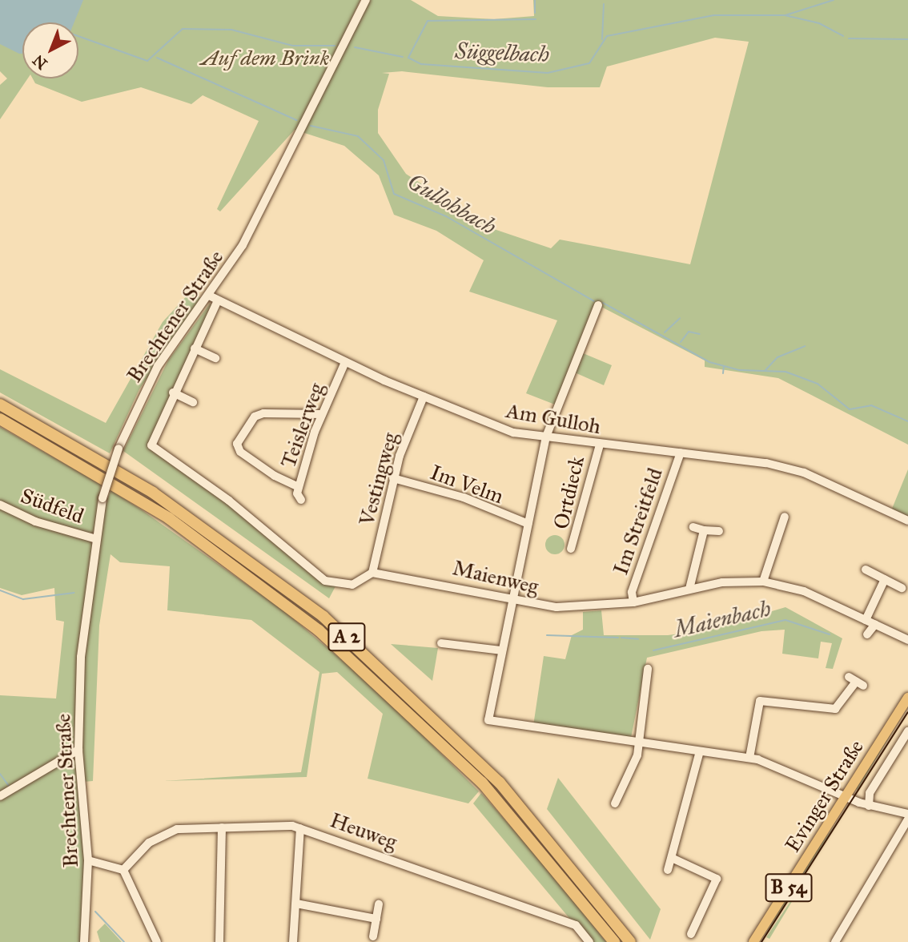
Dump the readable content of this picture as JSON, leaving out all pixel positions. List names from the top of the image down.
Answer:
{
  "streets": {
    "highway": ["A 2"],
    "main road": ["Evinger Straße", "B 54"],
    "street": [
      "Brechtener Straße",
      "Am Gulloh",
      "Teislerweg",
      "Vestingweg",
      "Im Velm",
      "Ortdieck",
      "Südfeld",
      "Im Streitfeld",
      "Maienweg",
      "Heuweg"
    ]
  },
  "crossings": [
    ["Brechtener Straße", "Am Gulloh"],
    ["Brechtener Straße", "Vestingweg"],
    ["Brechtener Straße", "Südfeld"],
    ["Brechtener Straße", "Maienweg"],
    ["Am Gulloh", "Teislerweg"],
    ["Am Gulloh", "Vestingweg"],
    ["Am Gulloh", "Ortdieck"],
    ["Am Gulloh", "Im Streitfeld"],
    ["Vestingweg", "Im Velm"],
    ["Vestingweg", "Maienweg"],
    ["Im Streitfeld", "Maienweg"]
  ],
  "water": ["Süggelbach", "Gullohbach", "Maienbach"],
  "parks": ["Auf dem Brink"],
  "north": "bottom left"
}
